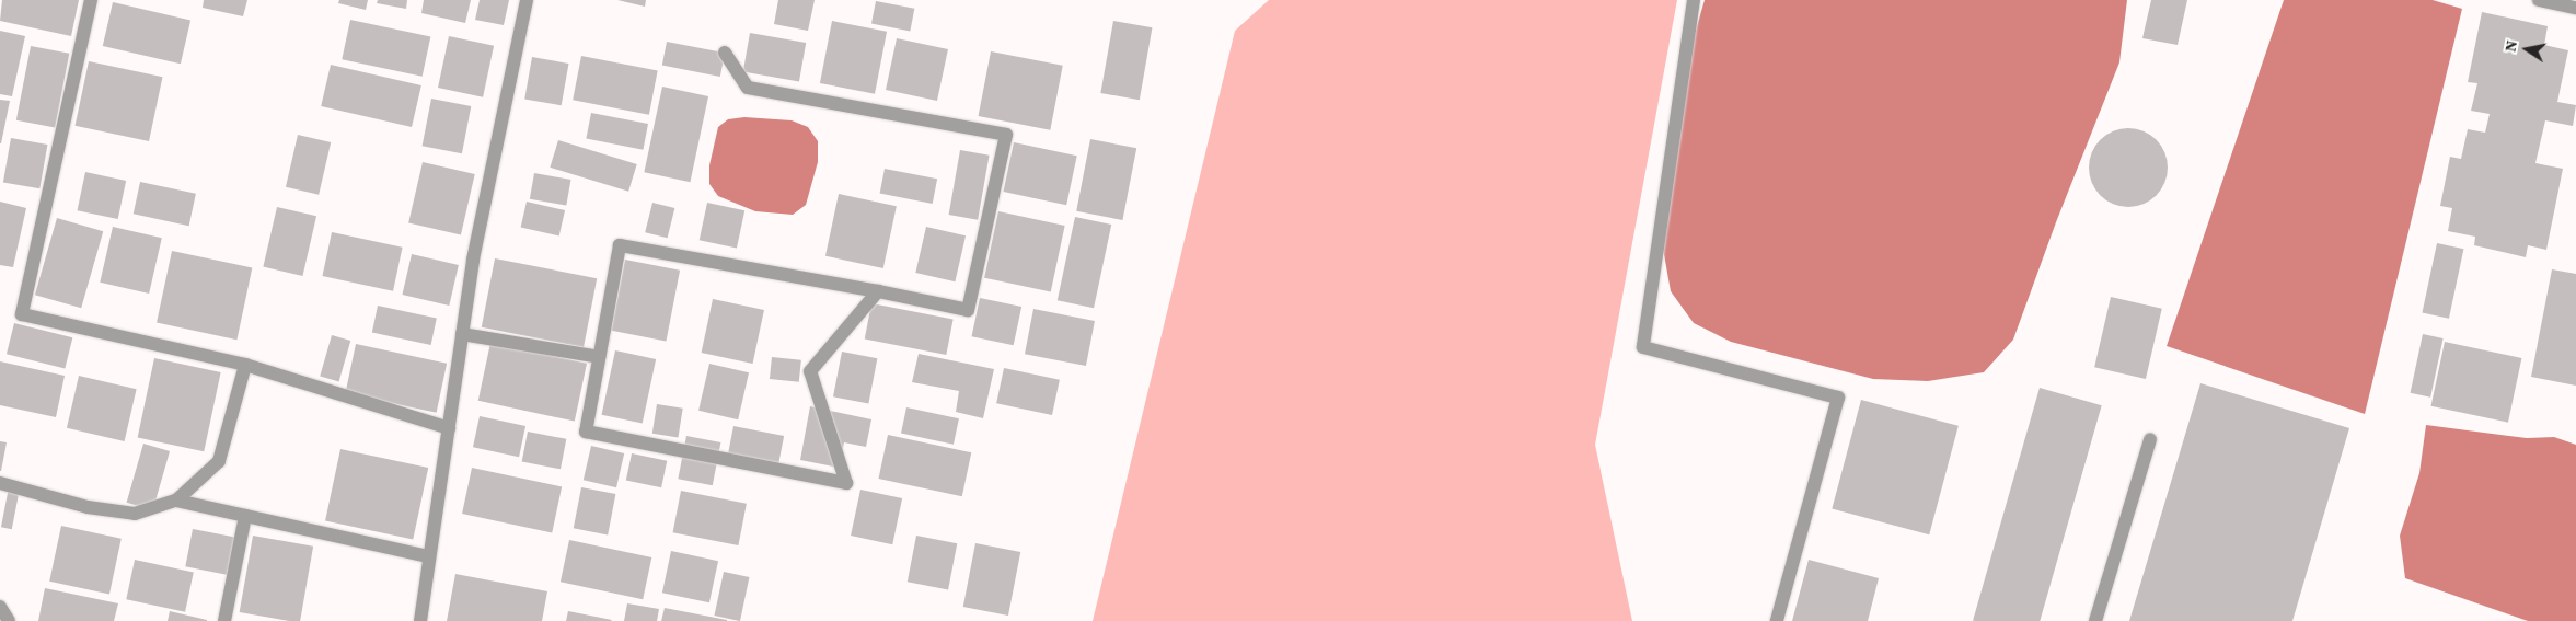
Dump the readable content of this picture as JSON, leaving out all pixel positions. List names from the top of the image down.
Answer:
{
  "north": "left"
}
